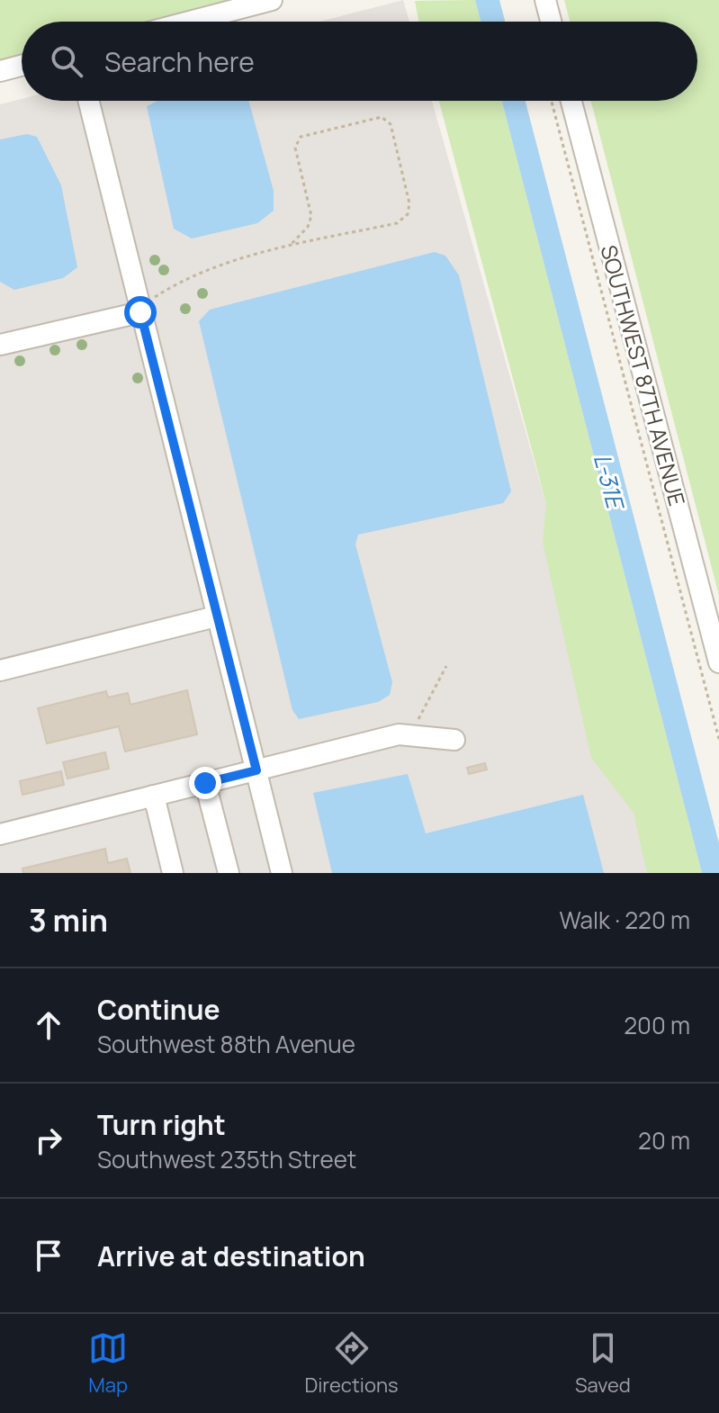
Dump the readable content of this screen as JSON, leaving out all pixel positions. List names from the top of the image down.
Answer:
{
  "streets": {
    "street": ["SOUTHWEST 87TH AVENUE"]
  },
  "water": ["L-31E"],
  "page": {
    "search": "Search here",
    "heading": ["3 min", "Walk · 220 m"],
    "list": [
      ["Continue", "Southwest 88th Avenue", "200 m"],
      ["Turn right", "Southwest 235th Street", "20 m"],
      "Arrive at destination"
    ],
    "nav": ["Map", "Directions", "Saved"]
  }
}
